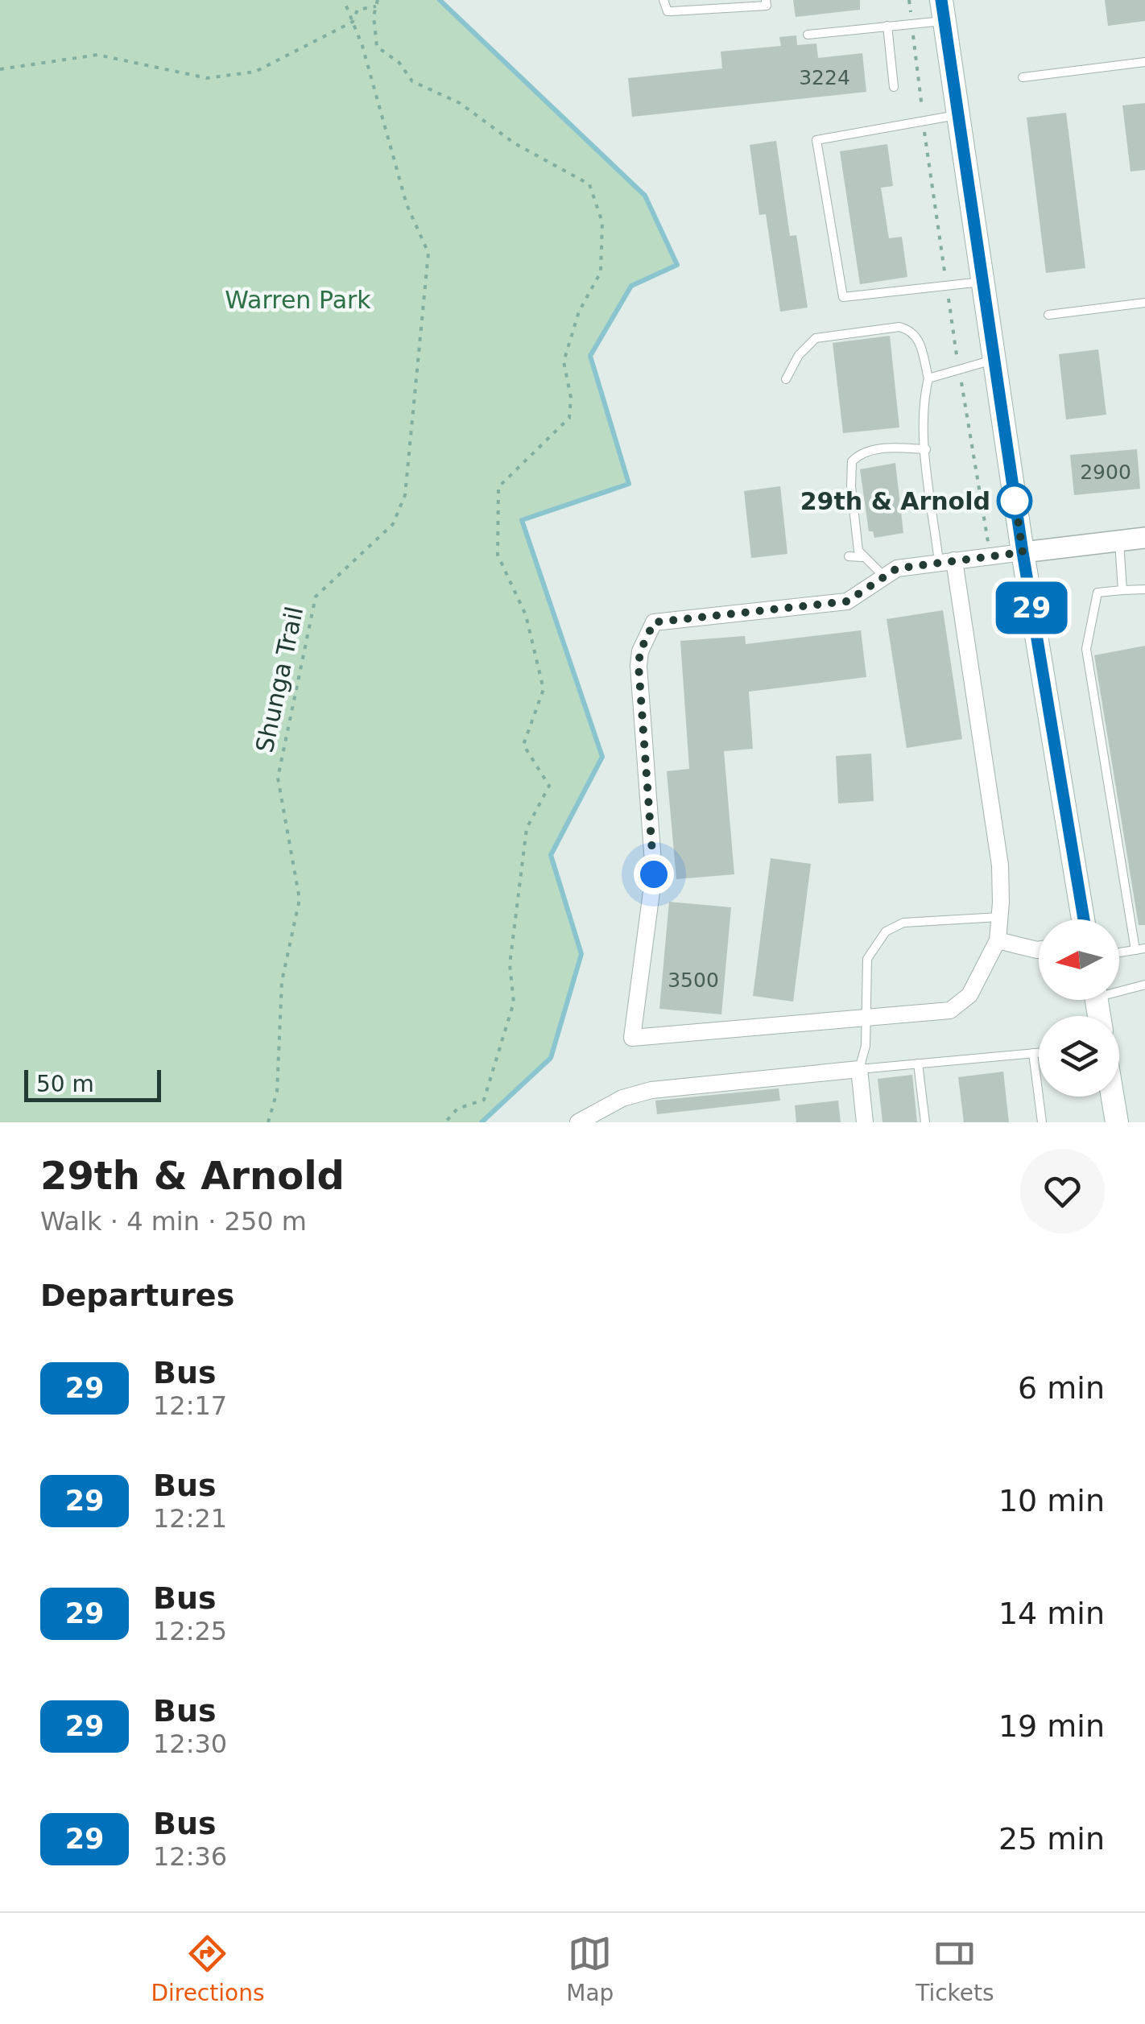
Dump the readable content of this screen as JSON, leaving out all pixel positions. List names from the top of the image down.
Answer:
{
  "streets": {
    "path": ["Shunga Trail"]
  },
  "parks": ["Warren Park"],
  "places": ["29th & Arnold"],
  "lines": ["bus line 29"],
  "house_numbers": ["3224", "2900", "3500"],
  "scale_bar": "50 m",
  "north": "left",
  "page": {
    "on_map": "29",
    "scale": "50 m",
    "heading": [
      ["29th & Arnold", "Walk · 4 min · 250 m"],
      "Departures"
    ],
    "list": [
      {
        "mark": "29",
        "name": "Bus",
        "note": "12:17",
        "value": "6 min"
      },
      {
        "mark": "29",
        "name": "Bus",
        "note": "12:21",
        "value": "10 min"
      },
      {
        "mark": "29",
        "name": "Bus",
        "note": "12:25",
        "value": "14 min"
      },
      {
        "mark": "29",
        "name": "Bus",
        "note": "12:30",
        "value": "19 min"
      },
      {
        "mark": "29",
        "name": "Bus",
        "note": "12:36",
        "value": "25 min"
      }
    ],
    "tabs": ["Directions", "Map", "Tickets"]
  }
}
